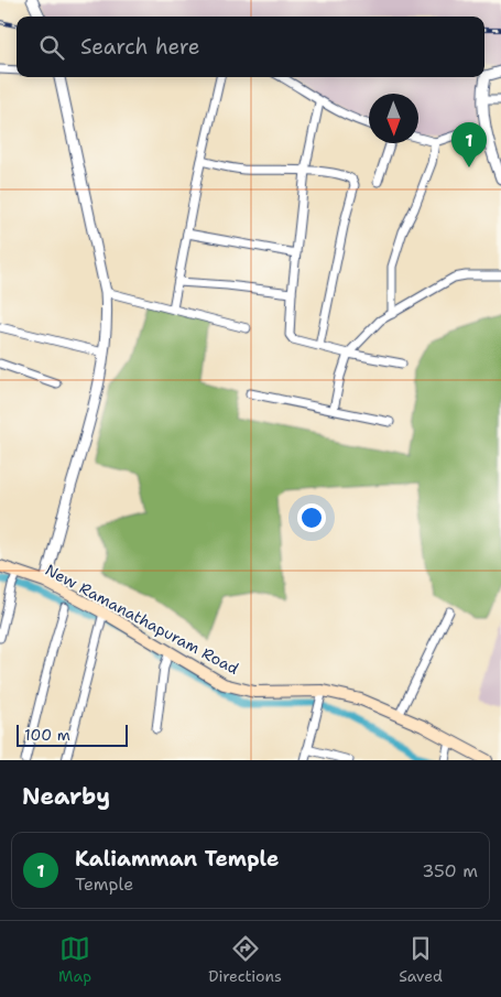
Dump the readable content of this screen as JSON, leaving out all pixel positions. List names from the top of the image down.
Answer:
{
  "streets": {
    "main road": ["New Ramanathapuram Road"]
  },
  "scale_bar": "100 m",
  "north": "bottom",
  "page": {
    "search": "Search here",
    "pins": "1",
    "scale": "100 m",
    "heading": "Nearby",
    "list": [
      {
        "mark": "1",
        "name": "Kaliamman Temple",
        "note": "Temple",
        "value": "350 m"
      }
    ],
    "nav": ["Map", "Directions", "Saved"]
  }
}
